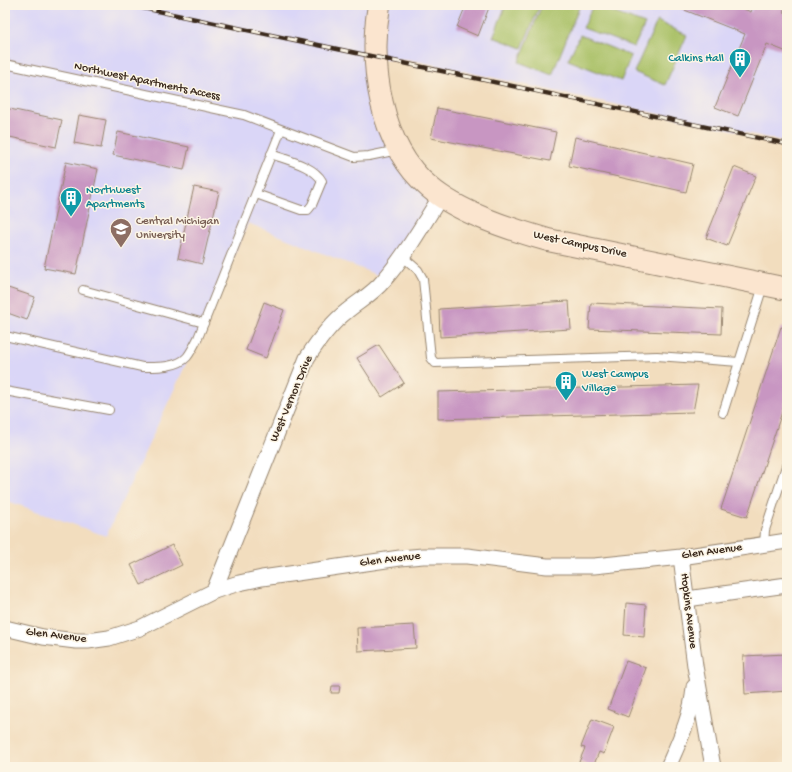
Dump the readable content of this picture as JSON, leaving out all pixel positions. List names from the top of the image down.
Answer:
{
  "streets": {
    "street": [
      "West Campus Drive",
      "West Vernon Drive",
      "Glen Avenue",
      "Hopkins Avenue"
    ],
    "lane": ["Northwest Apartments Access"]
  },
  "crossings": [
    ["Northwest Apartments Access", "West Campus Drive"],
    ["West Campus Drive", "West Vernon Drive"],
    ["West Vernon Drive", "Glen Avenue"],
    ["Glen Avenue", "Hopkins Avenue"]
  ],
  "places": {
    "building": ["Calkins Hall", "Northwest Apartments", "West Campus Village"],
    "school or university": ["Central Michigan University"]
  }
}
